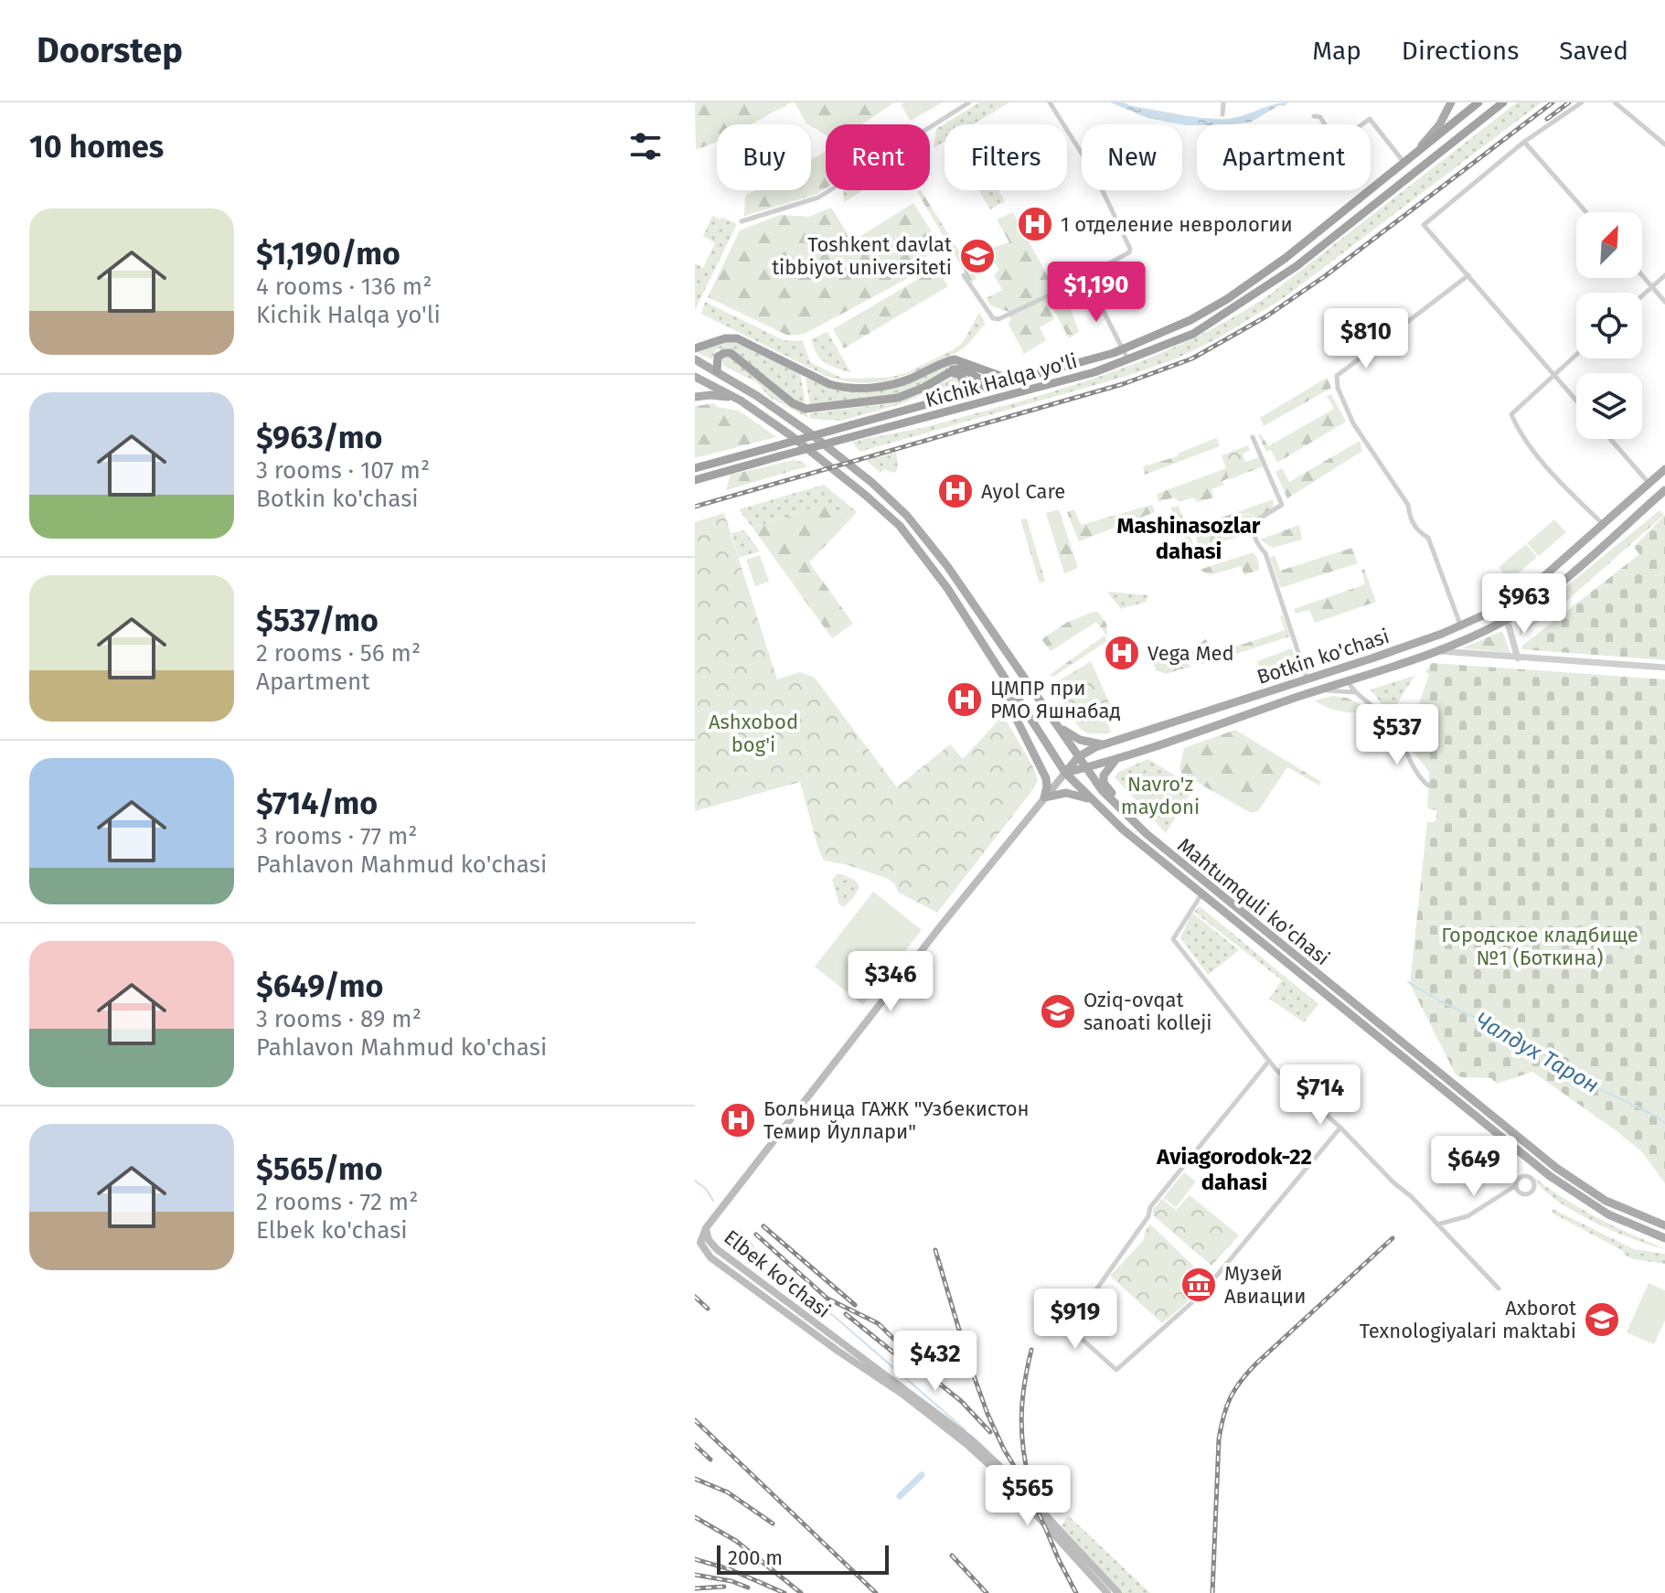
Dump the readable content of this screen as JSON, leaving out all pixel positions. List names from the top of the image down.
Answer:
{
  "streets": {
    "highway": ["Kichik Halqa yo'li"],
    "main road": ["Botkin ko'chasi", "Mahtumquli ko'chasi", "Elbek ko'chasi"]
  },
  "crossings": [
    ["Botkin ko'chasi", "Mahtumquli ko'chasi"]
  ],
  "districts": ["Mashinasozlar dahasi", "Aviagorodok-22 dahasi"],
  "water": ["Чалдух Тарон"],
  "parks": ["Ashxobod bog'i", "Navro'z maydoni", "Городское кладбище №1 (Боткина)"],
  "places": {
    "hospital": [
      "1 отделение неврологии",
      "Ayol Care",
      "Vega Med",
      "ЦМПР при РМО Яшнабад",
      "Больница ГАЖК \"Узбекистон Темир Йуллари\""
    ],
    "school or university": ["Toshkent davlat tibbiyot universiteti", "Oziq-ovqat sanoati kolleji", "Axborot Texnologiyalari maktabi"],
    "museum": ["Музей Авиации"]
  },
  "scale_bar": "200 m",
  "north": "top right",
  "page": {
    "header": "Doorstep",
    "nav": ["Map", "Directions", "Saved"],
    "heading": "10 homes",
    "chip": [
      "Buy",
      "Rent",
      "Filters",
      "New",
      "Apartment"
    ],
    "list": [
      {
        "name": "$1,190/mo",
        "note": "4 rooms · 136 m² · Kichik Halqa yo'li"
      },
      {
        "name": "$963/mo",
        "note": "3 rooms · 107 m² · Botkin ko'chasi"
      },
      {
        "name": "$537/mo",
        "note": "2 rooms · 56 m² · Apartment"
      },
      {
        "name": "$714/mo",
        "note": "3 rooms · 77 m² · Pahlavon Mahmud ko'chasi"
      },
      {
        "name": "$649/mo",
        "note": "3 rooms · 89 m² · Pahlavon Mahmud ko'chasi"
      },
      {
        "name": "$565/mo",
        "note": "2 rooms · 72 m² · Elbek ko'chasi"
      }
    ],
    "price": [
      "$1,190",
      "$810",
      "$963",
      "$537",
      "$346",
      "$714",
      "$649",
      "$919",
      "$432",
      "$565"
    ],
    "scale": "200 m"
  }
}
